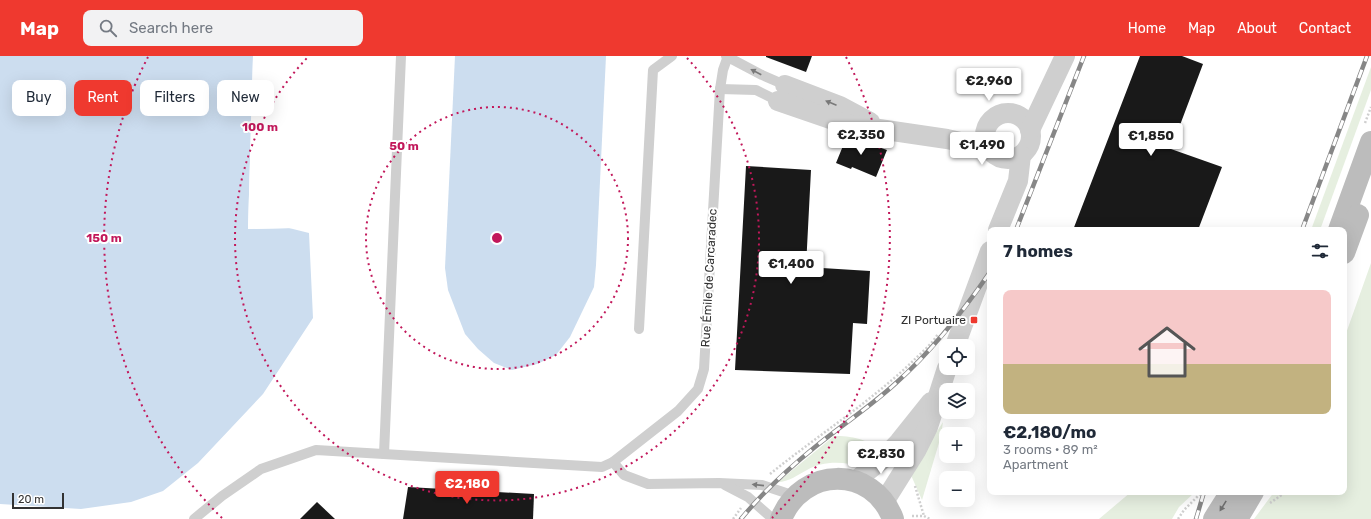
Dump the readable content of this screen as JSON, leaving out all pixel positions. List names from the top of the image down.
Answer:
{
  "streets": {
    "lane": ["Rue Émile de Carcaradec"]
  },
  "places": {
    "transit": ["ZI Portuaire"]
  },
  "scale_bar": "20 m",
  "page": {
    "header": "Map",
    "search": "Search here",
    "nav": [
      "Home",
      "Map",
      "About",
      "Contact"
    ],
    "price": [
      "€2,960",
      "€2,350",
      "€1,850",
      "€1,490",
      "€1,400",
      "€2,830",
      "€2,180"
    ],
    "chip": [
      "Buy",
      "Rent",
      "Filters",
      "New"
    ],
    "heading": "7 homes",
    "list": [
      {
        "name": "€2,180/mo",
        "note": "3 rooms · 89 m² · Apartment"
      }
    ],
    "map_buttons": ["+", "−"],
    "scale": "20 m"
  },
  "rings": ["100 m", "50 m", "150 m"]
}
